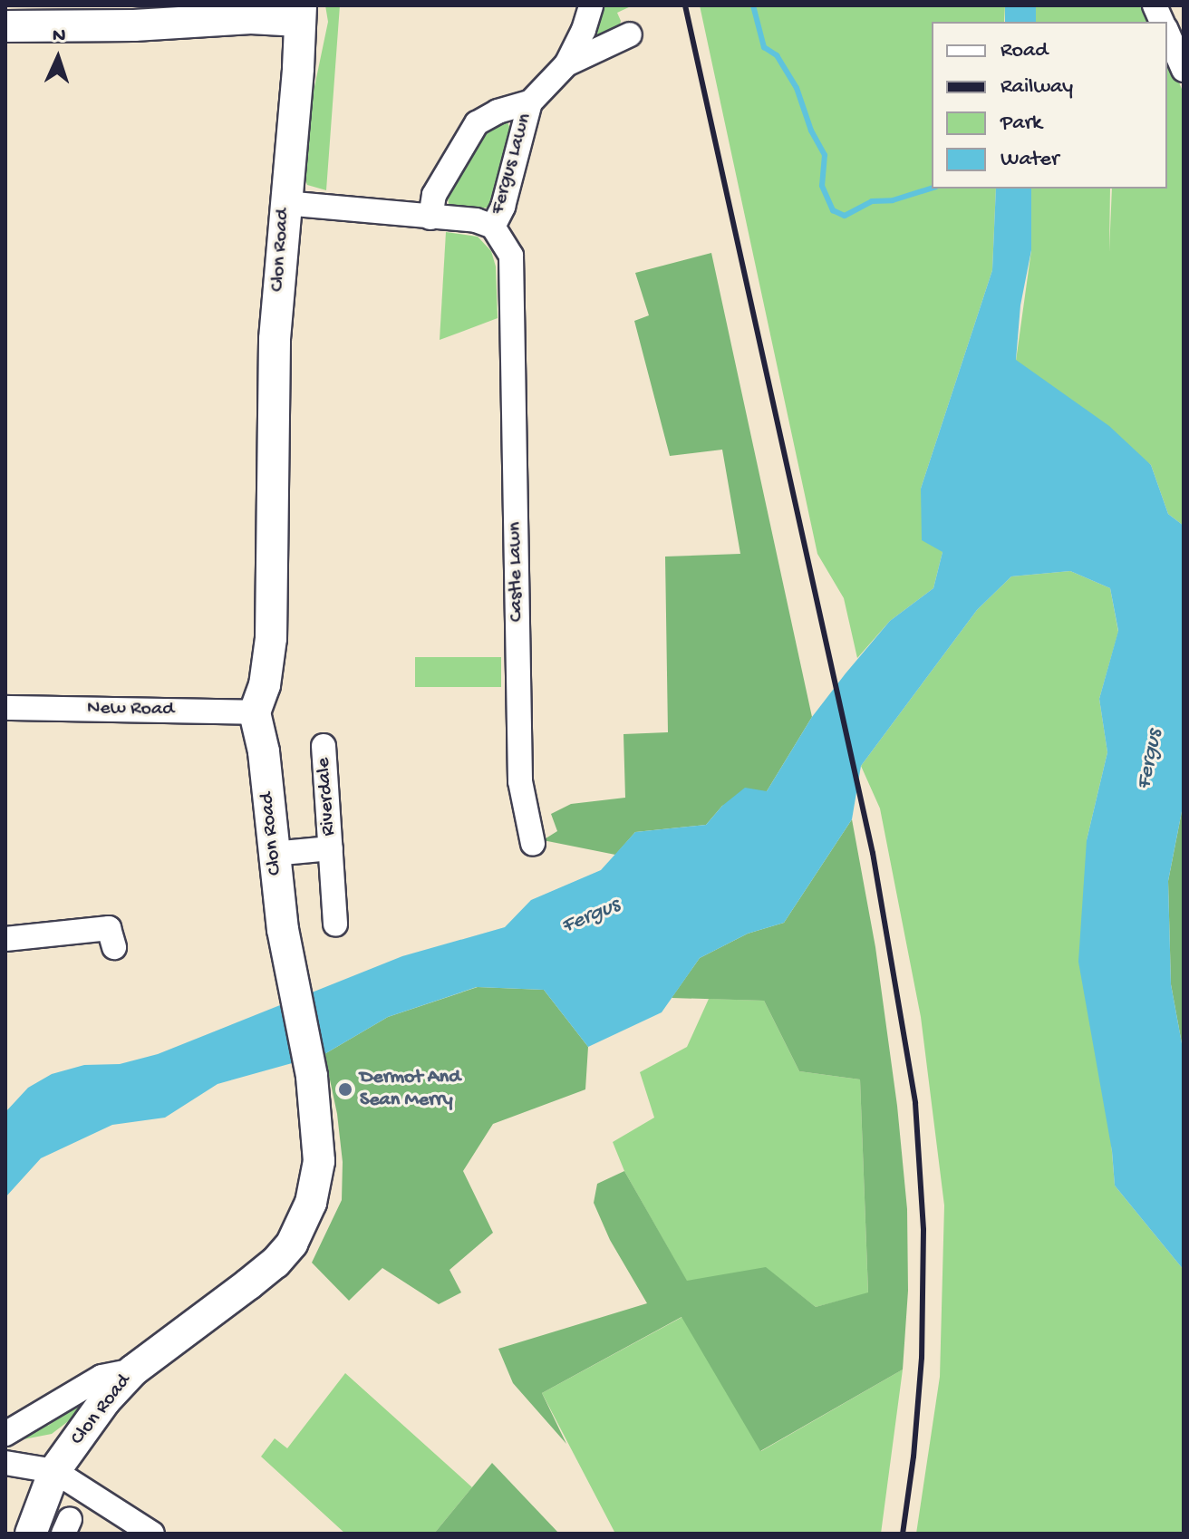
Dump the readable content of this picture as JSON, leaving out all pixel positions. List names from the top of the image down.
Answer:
{
  "streets": {
    "main road": ["Clon Road"],
    "street": [
      "Fergus Lawn",
      "Castle Lawn",
      "New Road",
      "Riverdale"
    ]
  },
  "crossings": [
    ["Fergus Lawn", "Clon Road"],
    ["Fergus Lawn", "Castle Lawn"],
    ["Clon Road", "New Road"],
    ["Clon Road", "Riverdale"]
  ],
  "water": ["Fergus"],
  "places": ["Dermot And Sean Merry"],
  "legend": [
    "Road",
    "Railway",
    "Park",
    "Water"
  ],
  "north": "top"
}
